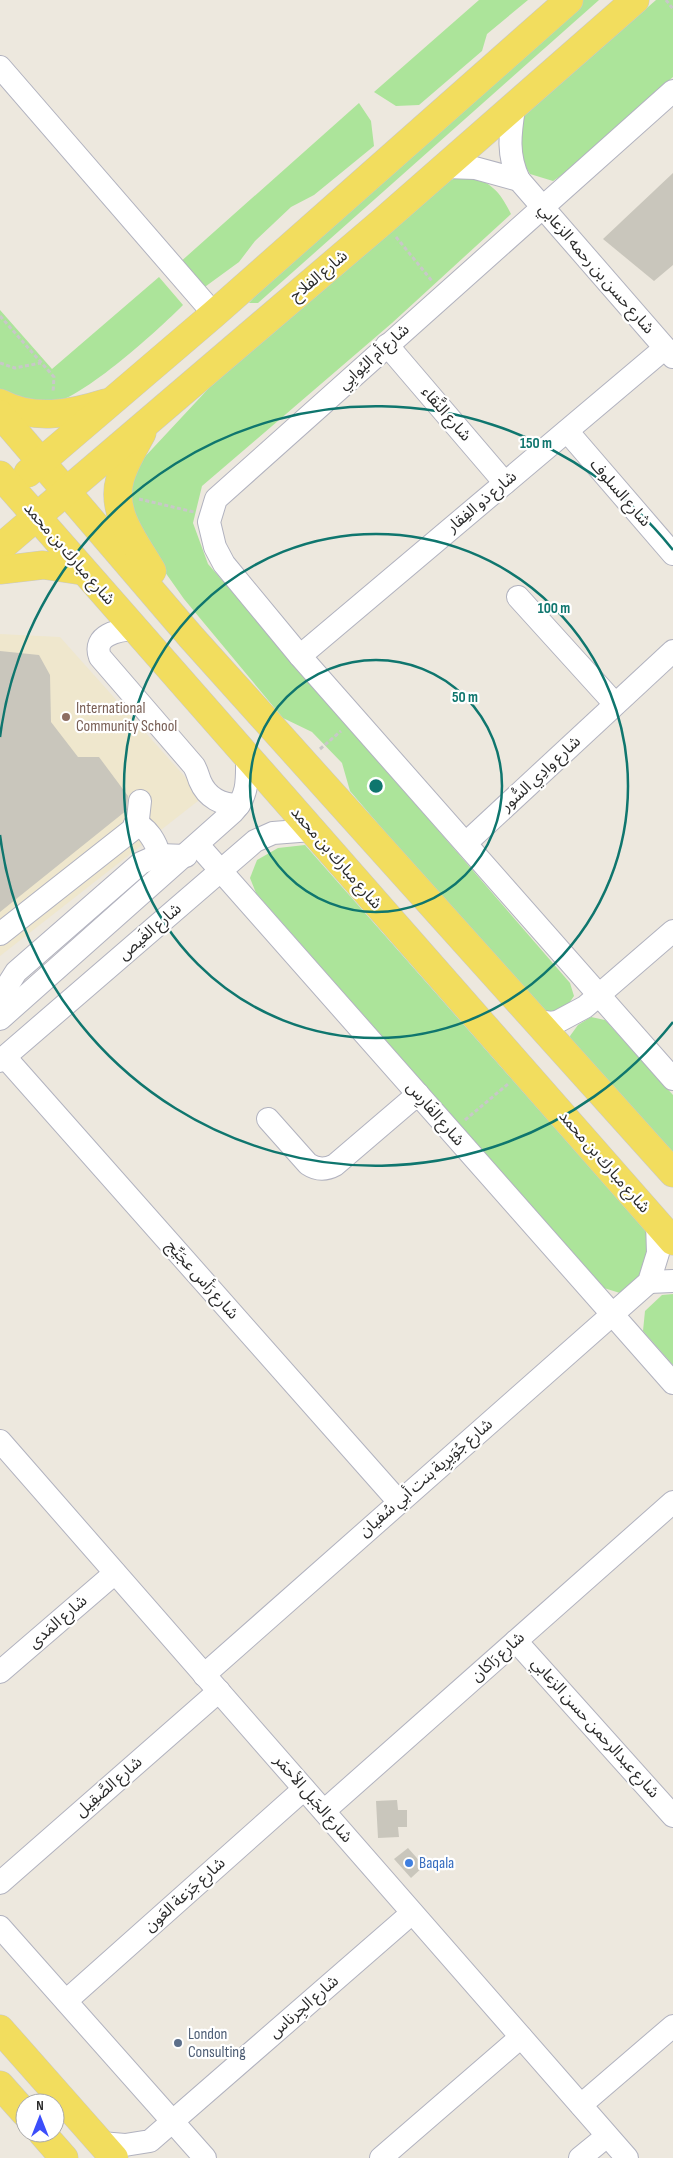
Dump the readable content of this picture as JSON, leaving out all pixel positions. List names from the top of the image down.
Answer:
{
  "streets": {
    "main road": ["شارع الفلاح", "شارع مبارك بن محمد"],
    "street": [
      "شارع حسن بن رحمه الزعابي",
      "شارع أم اليُوابِي",
      "شارع النَّقاء",
      "شارع السلوف",
      "شارع ذو الفِقار",
      "شارع وادِي السُّور",
      "شارع الغَيص",
      "شارع الفَارِس",
      "شارع رَأس عجَيِّج",
      "شارع جُوَيرِية بنت أبي سُفيان",
      "شارع المَدى",
      "شارع رَاكان",
      "شارع عبدالرحمن حسن الزعابي",
      "شارع الصَّقِيل",
      "شارع الجَبل الأحمَر",
      "شارع جَزعة العَون",
      "شارع الجِرناس"
    ]
  },
  "crossings": [
    ["شارع حسن بن رحمه الزعابي", "شارع الفلاح"],
    ["شارع حسن بن رحمه الزعابي", "شارع أم اليُوابِي"],
    ["شارع حسن بن رحمه الزعابي", "شارع ذو الفِقار"],
    ["شارع الفلاح", "شارع مبارك بن محمد"],
    ["شارع أم اليُوابِي", "شارع النَّقاء"],
    ["شارع النَّقاء", "شارع ذو الفِقار"],
    ["شارع السلوف", "شارع ذو الفِقار"],
    ["شارع مبارك بن محمد", "شارع الغَيص"],
    ["شارع الغَيص", "شارع الفَارِس"],
    ["شارع الغَيص", "شارع رَأس عجَيِّج"],
    ["شارع الفَارِس", "شارع جُوَيرِية بنت أبي سُفيان"],
    ["شارع رَأس عجَيِّج", "شارع جُوَيرِية بنت أبي سُفيان"],
    ["شارع جُوَيرِية بنت أبي سُفيان", "شارع الصَّقِيل"],
    ["شارع جُوَيرِية بنت أبي سُفيان", "شارع الجَبل الأحمَر"],
    ["شارع المَدى", "شارع الجَبل الأحمَر"],
    ["شارع رَاكان", "شارع عبدالرحمن حسن الزعابي"],
    ["شارع رَاكان", "شارع الجَبل الأحمَر"],
    ["شارع الصَّقِيل", "شارع الجَبل الأحمَر"],
    ["شارع الجَبل الأحمَر", "شارع جَزعة العَون"],
    ["شارع الجَبل الأحمَر", "شارع الجِرناس"]
  ],
  "places": ["International Community School", "Baqala", "London Consulting"],
  "north": "top",
  "rings": ["150 m", "100 m", "50 m"]
}
